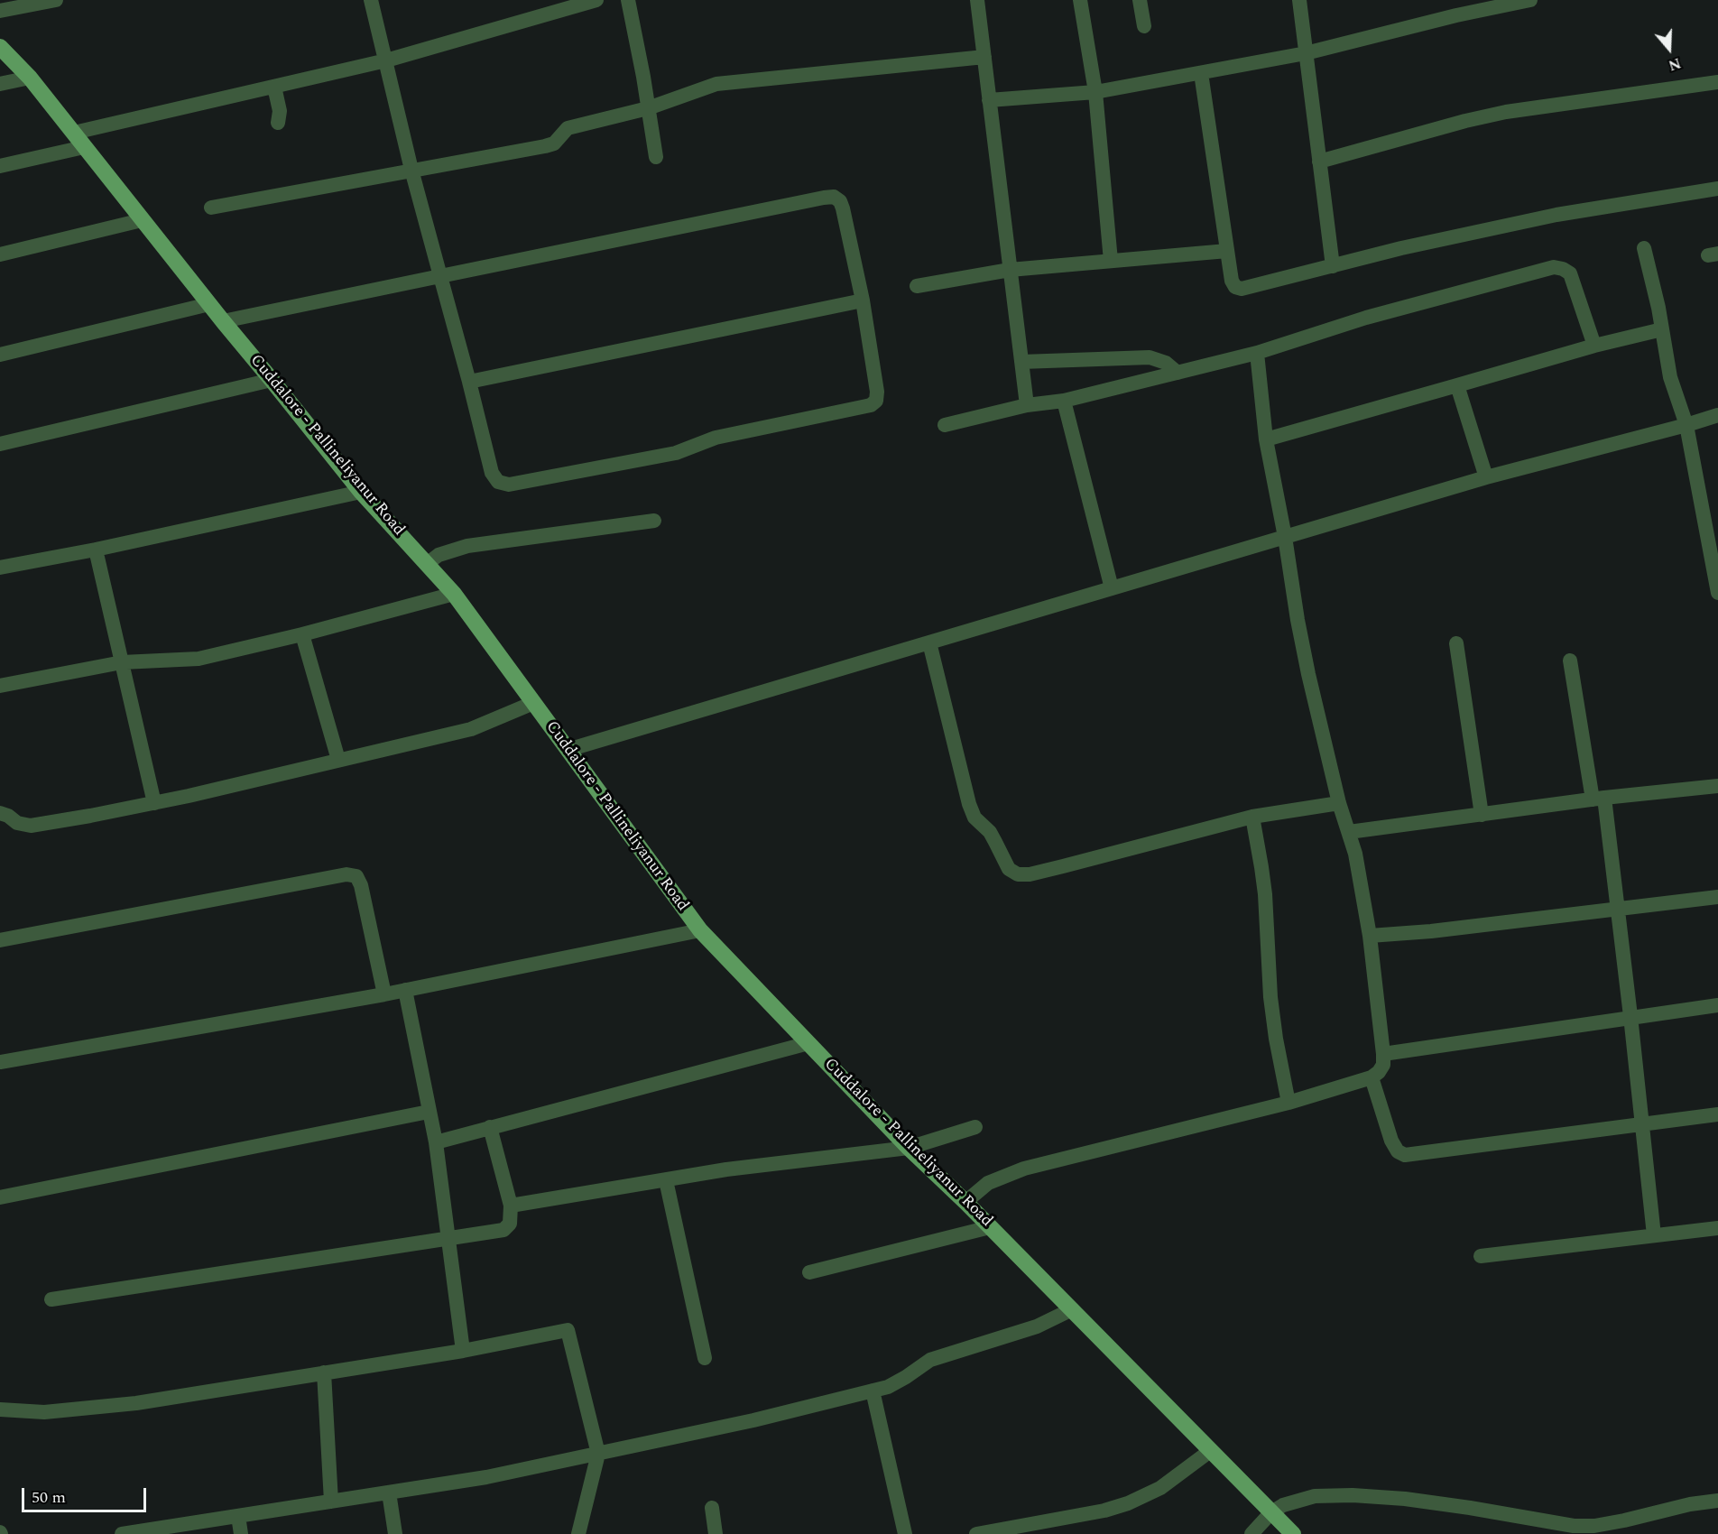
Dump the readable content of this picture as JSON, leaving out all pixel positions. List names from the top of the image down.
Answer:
{
  "streets": {
    "main road": ["Cuddalore - Pallineliyanur Road"]
  },
  "scale_bar": "50 m",
  "north": "bottom"
}
